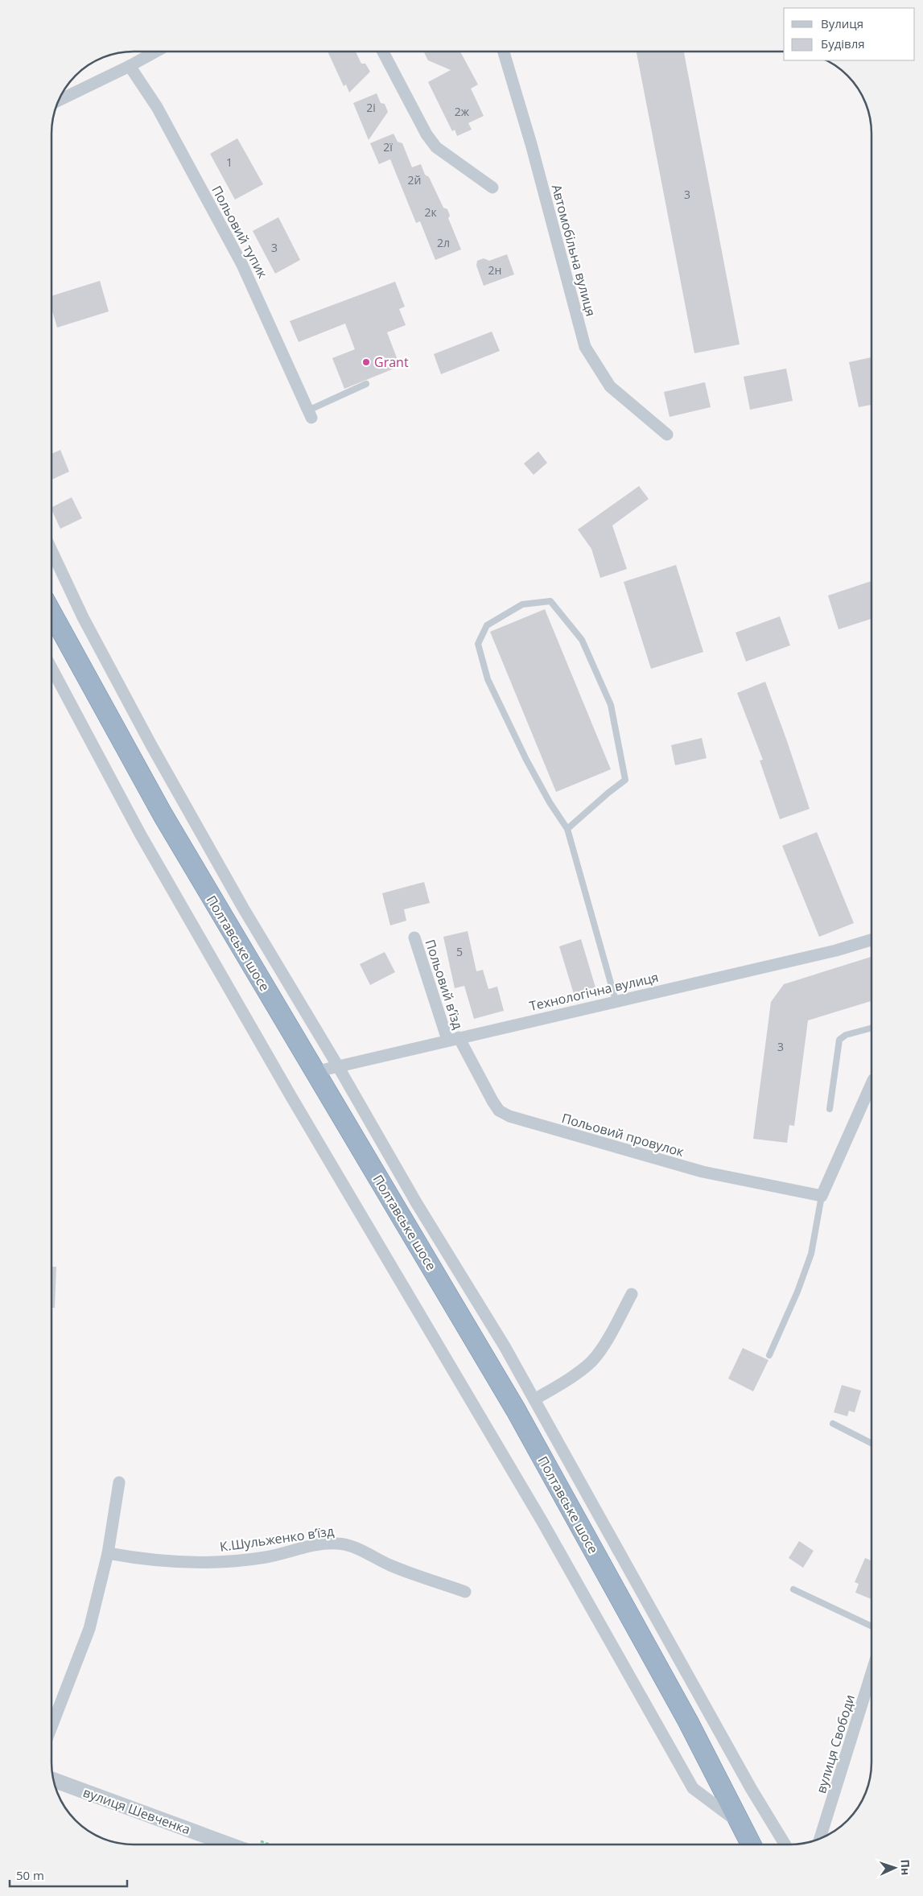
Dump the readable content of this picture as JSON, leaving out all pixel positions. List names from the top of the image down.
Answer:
{
  "streets": {
    "highway": ["Полтавське шосе"],
    "street": [
      "Польовий тупик",
      "Автомобільна вулиця",
      "Польовий в’їзд",
      "Технологічна вулиця",
      "Польовий провулок",
      "К.Шульженко в’їзд",
      "вулиця Свободи",
      "вулиця Шевченка"
    ]
  },
  "crossings": [
    ["Полтавське шосе", "Технологічна вулиця"],
    ["Польовий в’їзд", "Технологічна вулиця"],
    ["Польовий в’їзд", "Польовий провулок"],
    ["Технологічна вулиця", "Польовий провулок"]
  ],
  "places": ["Grant"],
  "house_numbers": [
    "2і",
    "2ж",
    "2ї",
    "1",
    "2й",
    "3",
    "2к",
    "2л",
    "3",
    "2н",
    "5",
    "3"
  ],
  "legend": ["Вулиця", "Будівля"],
  "scale_bar": "50 m",
  "north": "right"
}
